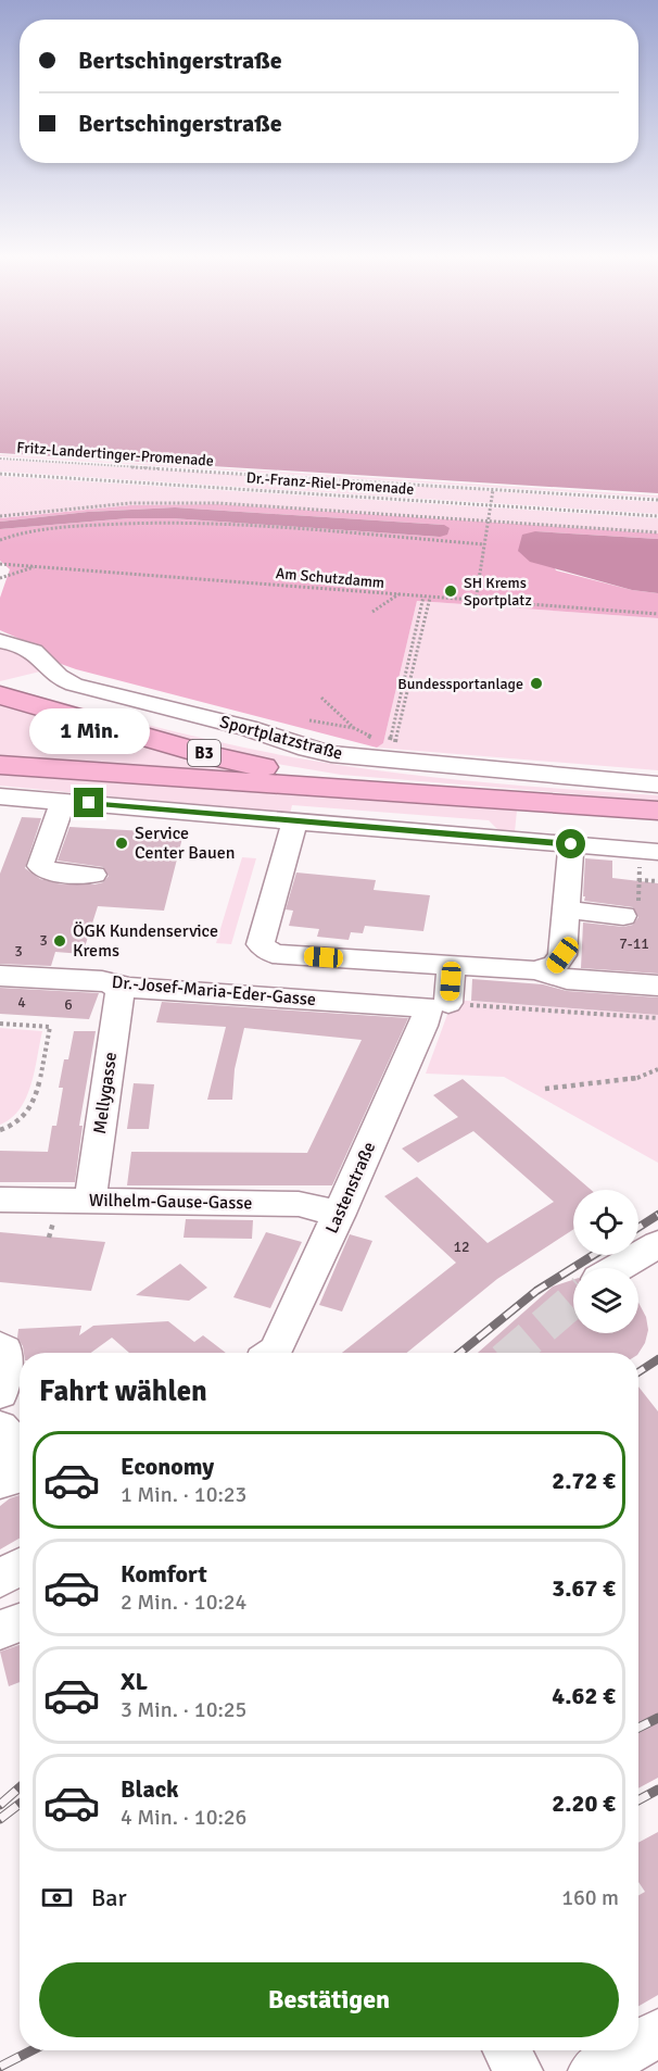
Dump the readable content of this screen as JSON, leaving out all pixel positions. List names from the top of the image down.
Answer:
{
  "streets": {
    "highway": ["B3"],
    "street": [
      "Sportplatzstraße",
      "Dr.-Josef-Maria-Eder-Gasse",
      "Mellygasse",
      "Lastenstraße",
      "Wilhelm-Gause-Gasse"
    ],
    "path": ["Fritz-Landertinger-Promenade", "Dr.-Franz-Riel-Promenade", "Am Schutzdamm"]
  },
  "crossings": [
    ["Dr.-Josef-Maria-Eder-Gasse", "Mellygasse"],
    ["Dr.-Josef-Maria-Eder-Gasse", "Lastenstraße"],
    ["Mellygasse", "Wilhelm-Gause-Gasse"],
    ["Lastenstraße", "Wilhelm-Gause-Gasse"]
  ],
  "places": [
    "SH Krems Sportplatz",
    "Bundessportanlage",
    "Service Center Bauen",
    "ÖGK Kundenservice Krems"
  ],
  "house_numbers": [
    "3",
    "7-11",
    "3",
    "4",
    "6",
    "12"
  ],
  "page": {
    "banner": ["Bertschingerstraße", "Bertschingerstraße"],
    "bubble": "1 Min.",
    "heading": "Fahrt wählen",
    "list": [
      {
        "name": "Economy",
        "note": "1 Min. · 10:23",
        "value": "2.72 €"
      },
      {
        "name": "Komfort",
        "note": "2 Min. · 10:24",
        "value": "3.67 €"
      },
      {
        "name": "XL",
        "note": "3 Min. · 10:25",
        "value": "4.62 €"
      },
      {
        "name": "Black",
        "note": "4 Min. · 10:26",
        "value": "2.20 €"
      }
    ],
    "pay": ["Bar", "160 m"],
    "buttons": "Bestätigen"
  }
}
